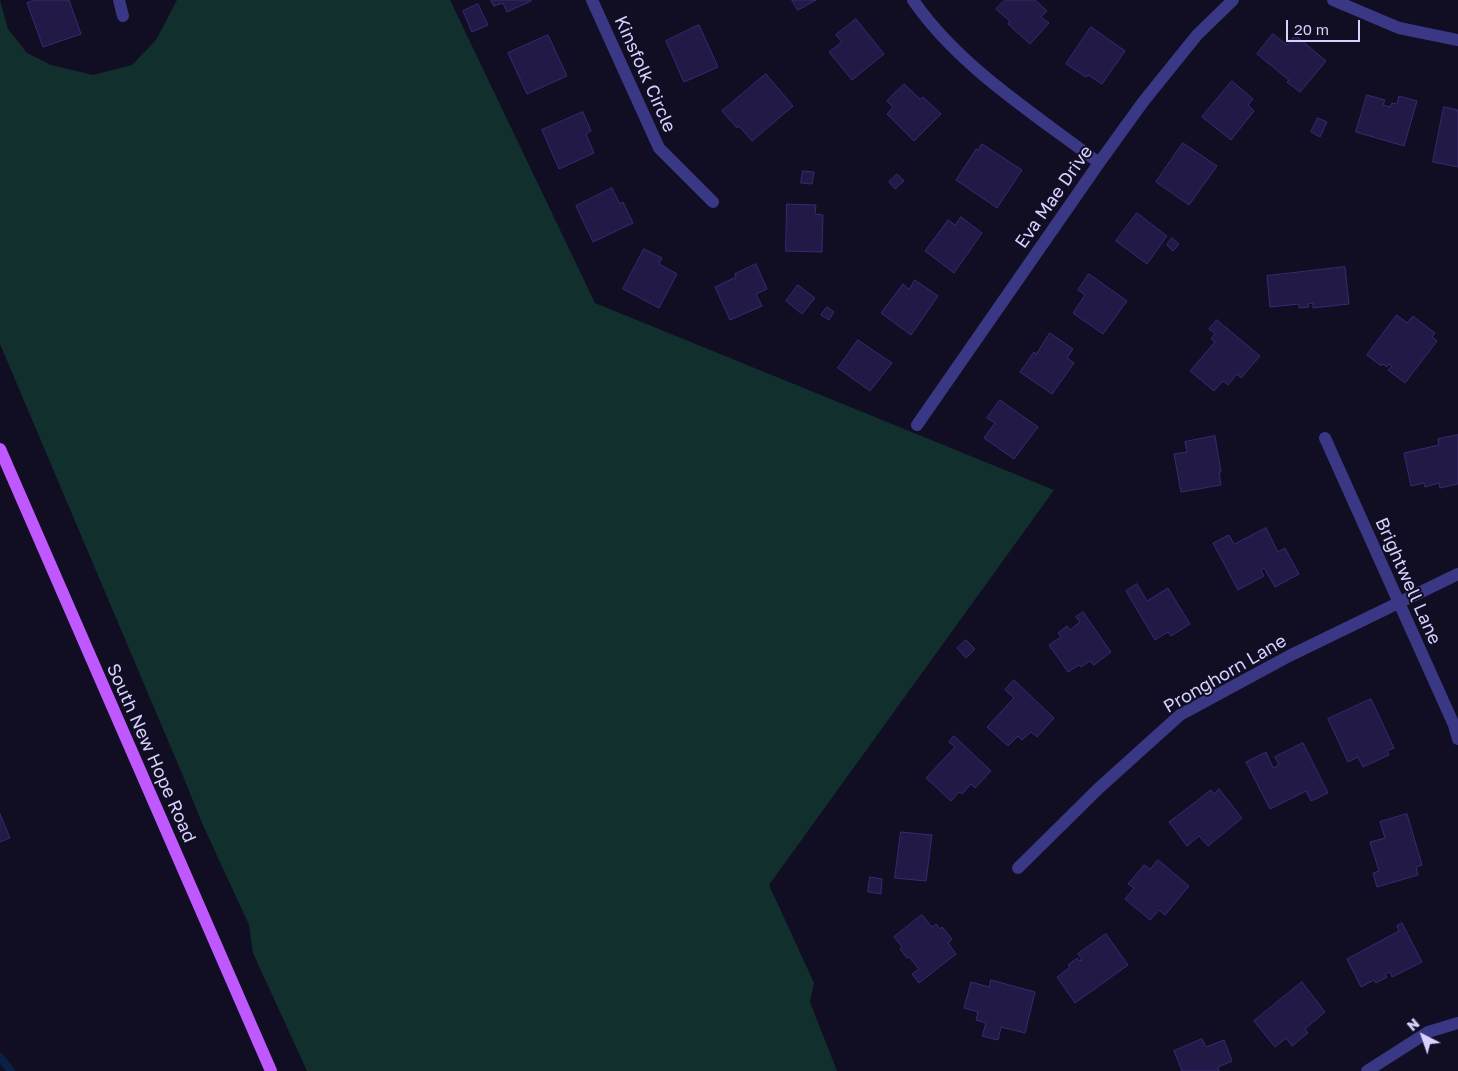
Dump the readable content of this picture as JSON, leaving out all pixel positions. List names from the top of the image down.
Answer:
{
  "streets": {
    "main road": ["South New Hope Road"],
    "street": [
      "Kinsfolk Circle",
      "Eva Mae Drive",
      "Brightwell Lane",
      "Pronghorn Lane"
    ]
  },
  "crossings": [
    ["Brightwell Lane", "Pronghorn Lane"]
  ],
  "scale_bar": "20 m",
  "north": "top left"
}
